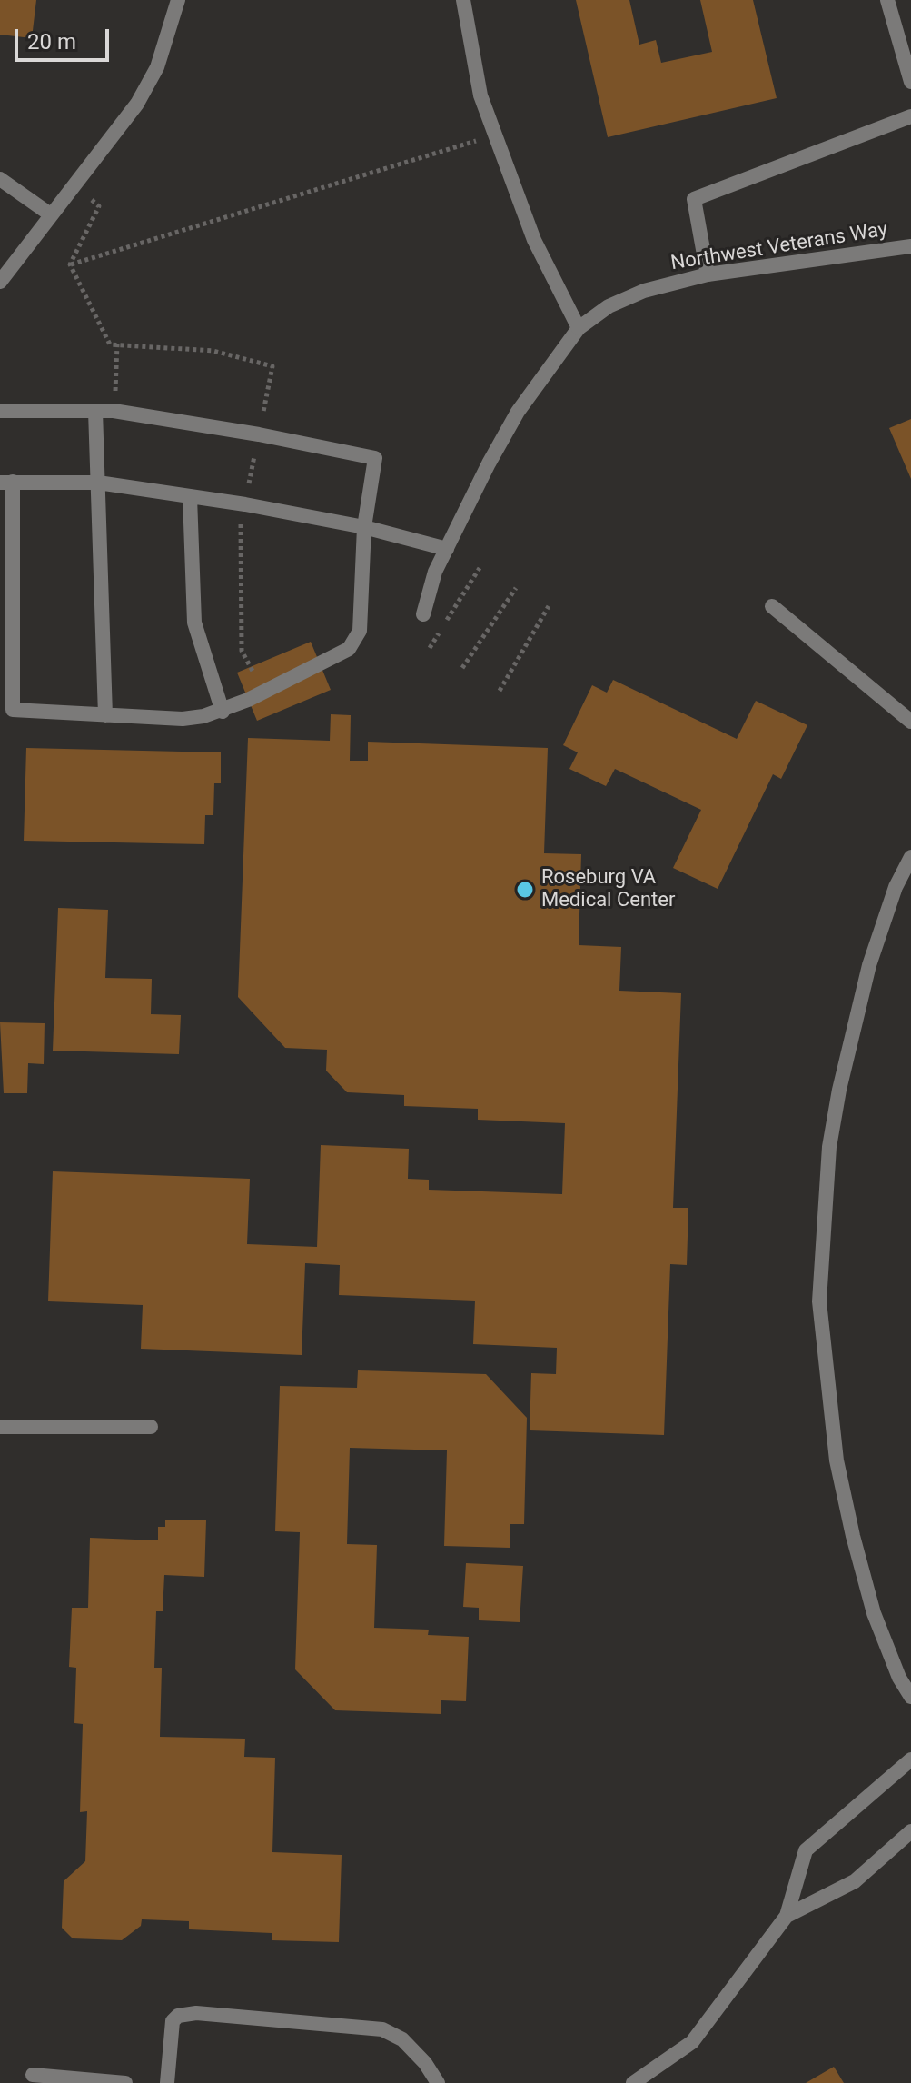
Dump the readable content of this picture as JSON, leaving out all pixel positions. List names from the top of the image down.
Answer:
{
  "streets": {
    "street": ["Northwest Veterans Way"]
  },
  "places": ["Roseburg VA Medical Center"],
  "scale_bar": "20 m"
}
